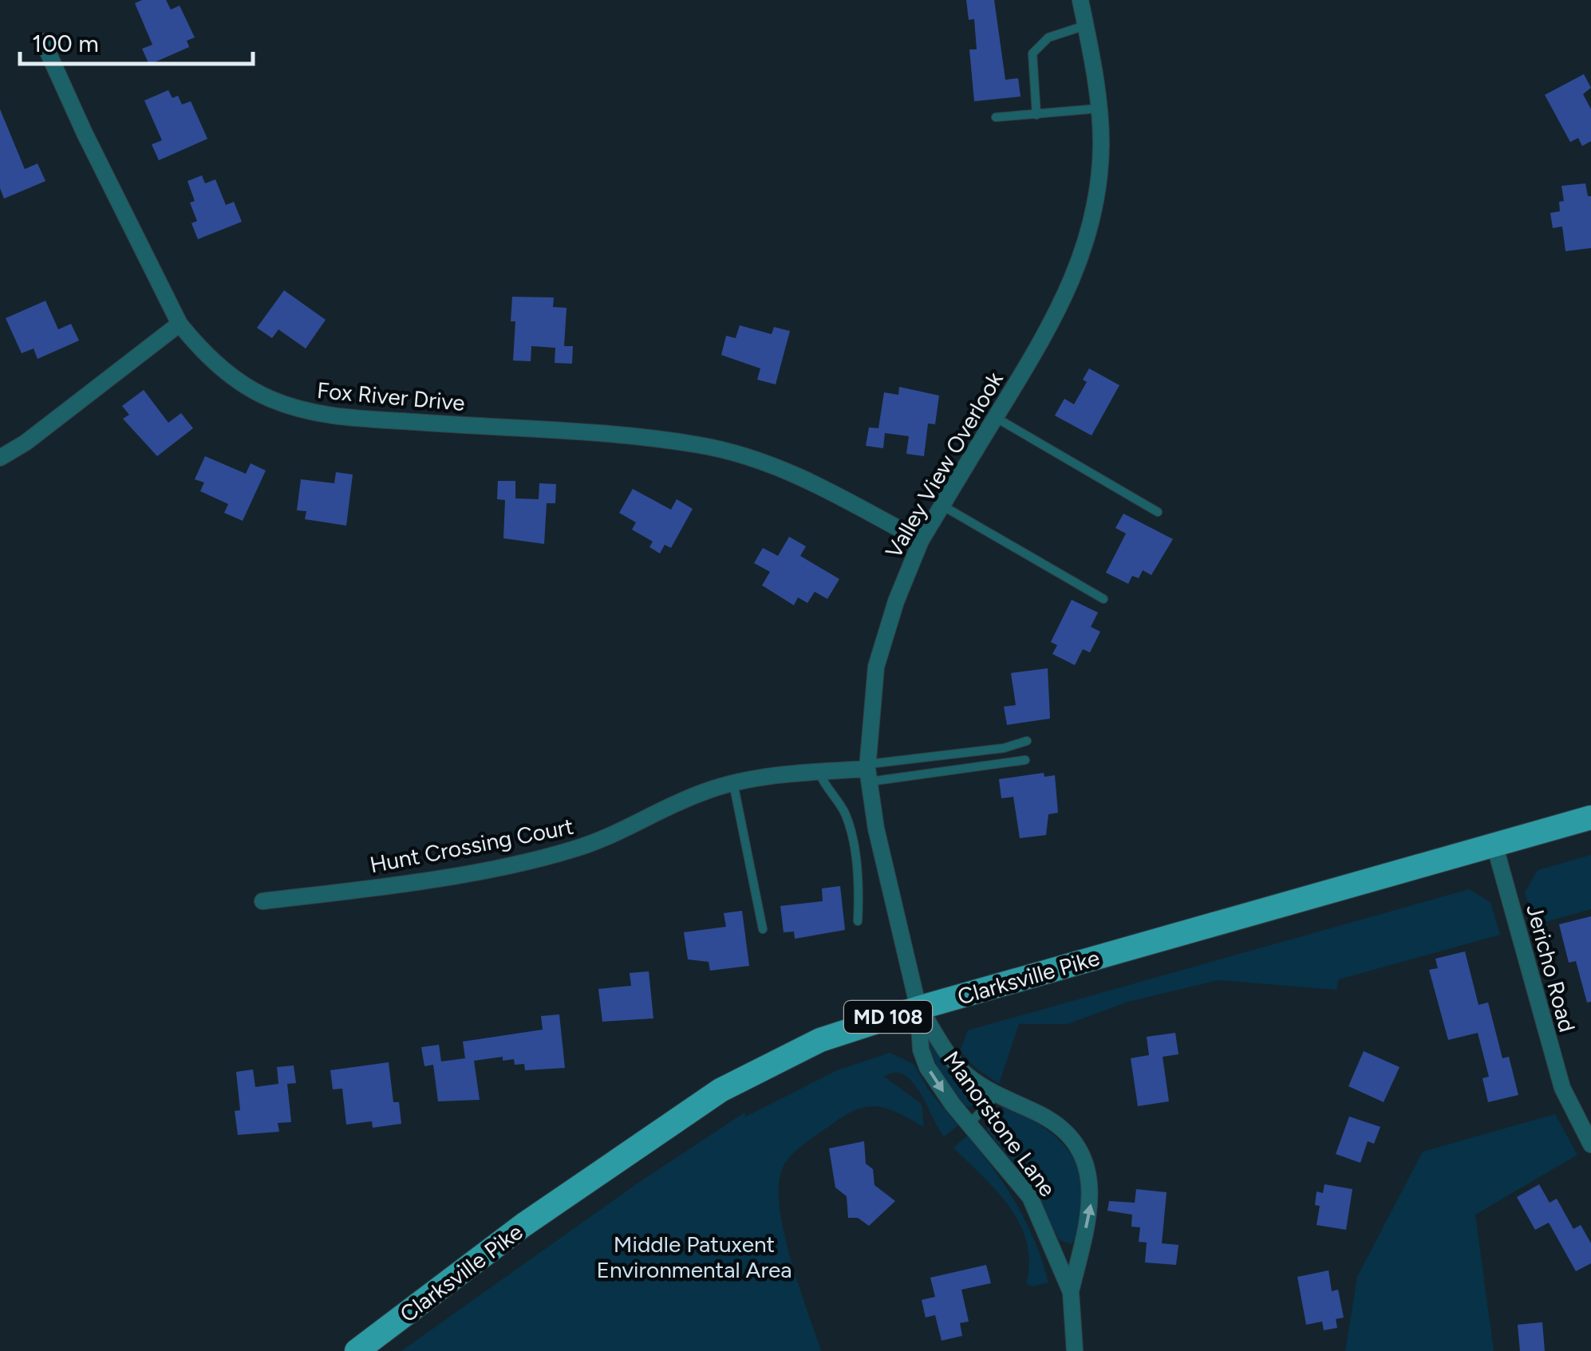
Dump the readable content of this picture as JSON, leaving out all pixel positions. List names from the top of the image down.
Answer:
{
  "streets": {
    "main road": ["Clarksville Pike", "MD 108"],
    "street": [
      "Fox River Drive",
      "Valley View Overlook",
      "Hunt Crossing Court",
      "Jericho Road",
      "Manorstone Lane"
    ]
  },
  "crossings": [
    ["Fox River Drive", "Valley View Overlook"],
    ["Valley View Overlook", "Hunt Crossing Court"],
    ["Valley View Overlook", "Clarksville Pike"],
    ["Valley View Overlook", "Manorstone Lane"],
    ["Jericho Road", "Clarksville Pike"],
    ["Clarksville Pike", "Manorstone Lane"]
  ],
  "parks": ["Middle Patuxent Environmental Area"],
  "scale_bar": "100 m"
}
